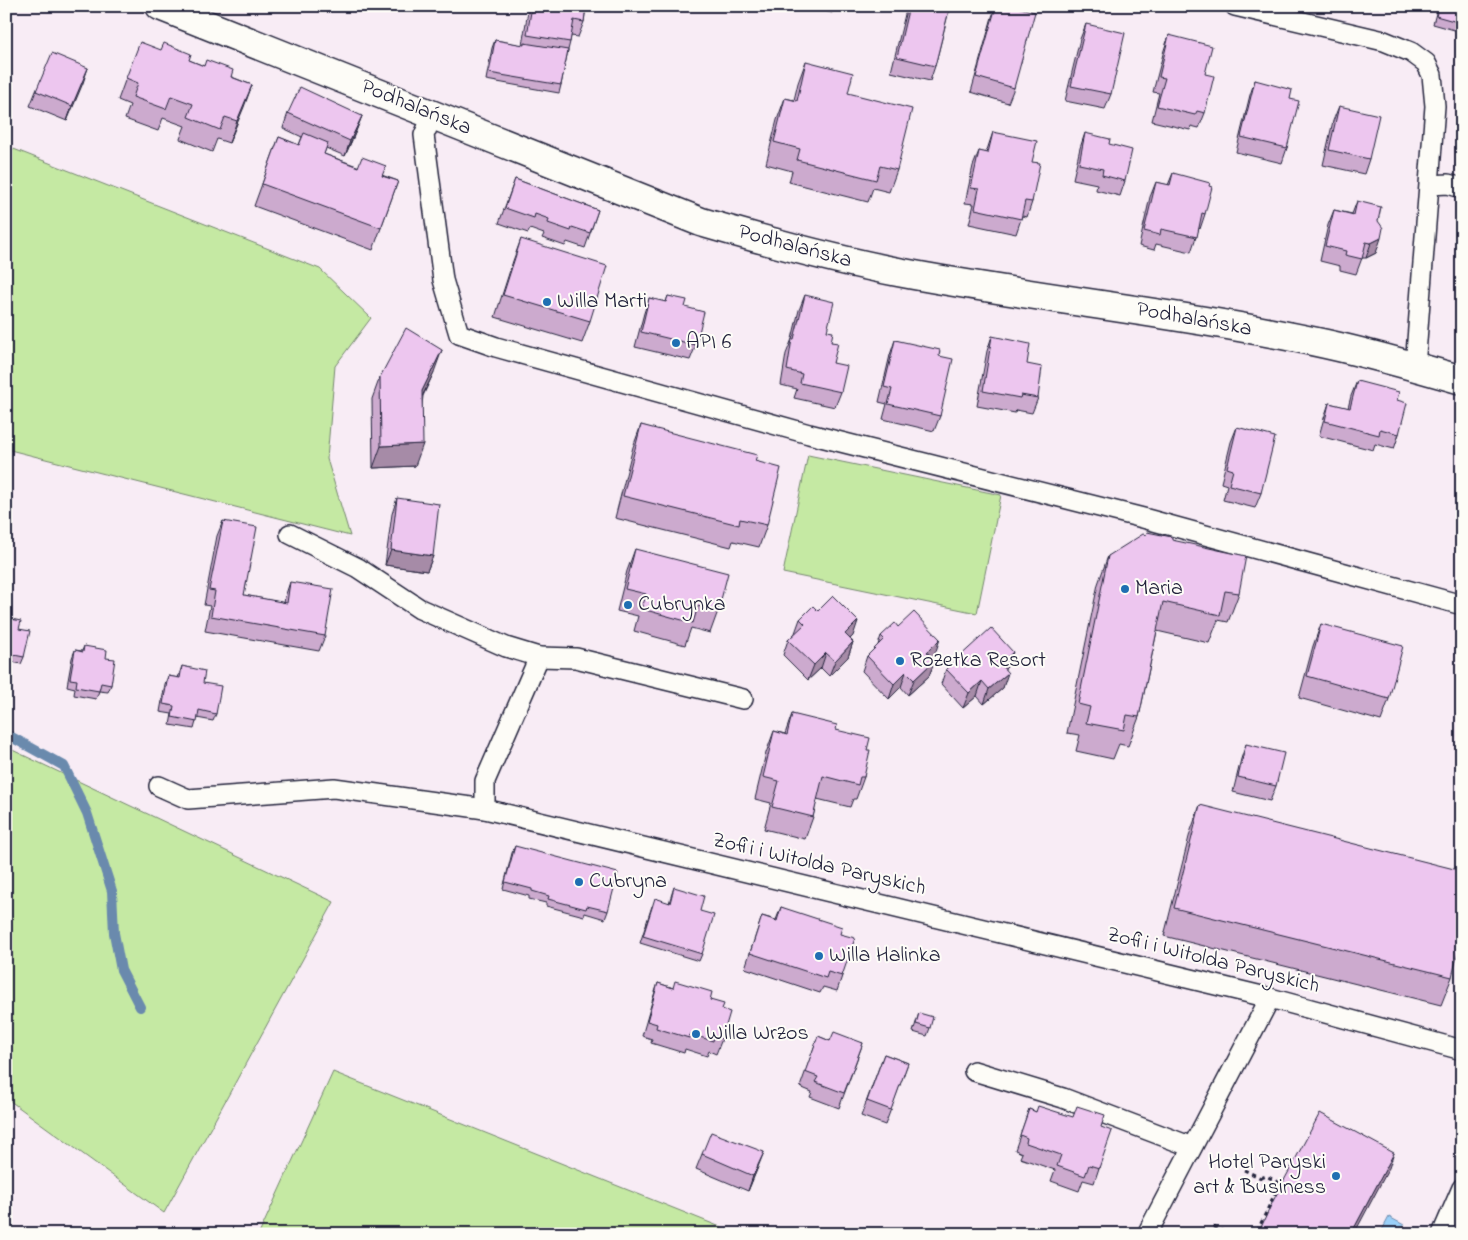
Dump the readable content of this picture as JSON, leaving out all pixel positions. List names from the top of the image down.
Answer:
{
  "streets": {
    "street": ["Podhalańska"],
    "lane": ["Zofii i Witolda Paryskich"]
  },
  "places": [
    "Willa Marti",
    "API 6",
    "Maria",
    "Cubrynka",
    "Rozetka Resort",
    "Cubryna",
    "Willa Halinka",
    "Willa Wrzos",
    "Hotel Paryski art & Business"
  ]
}
